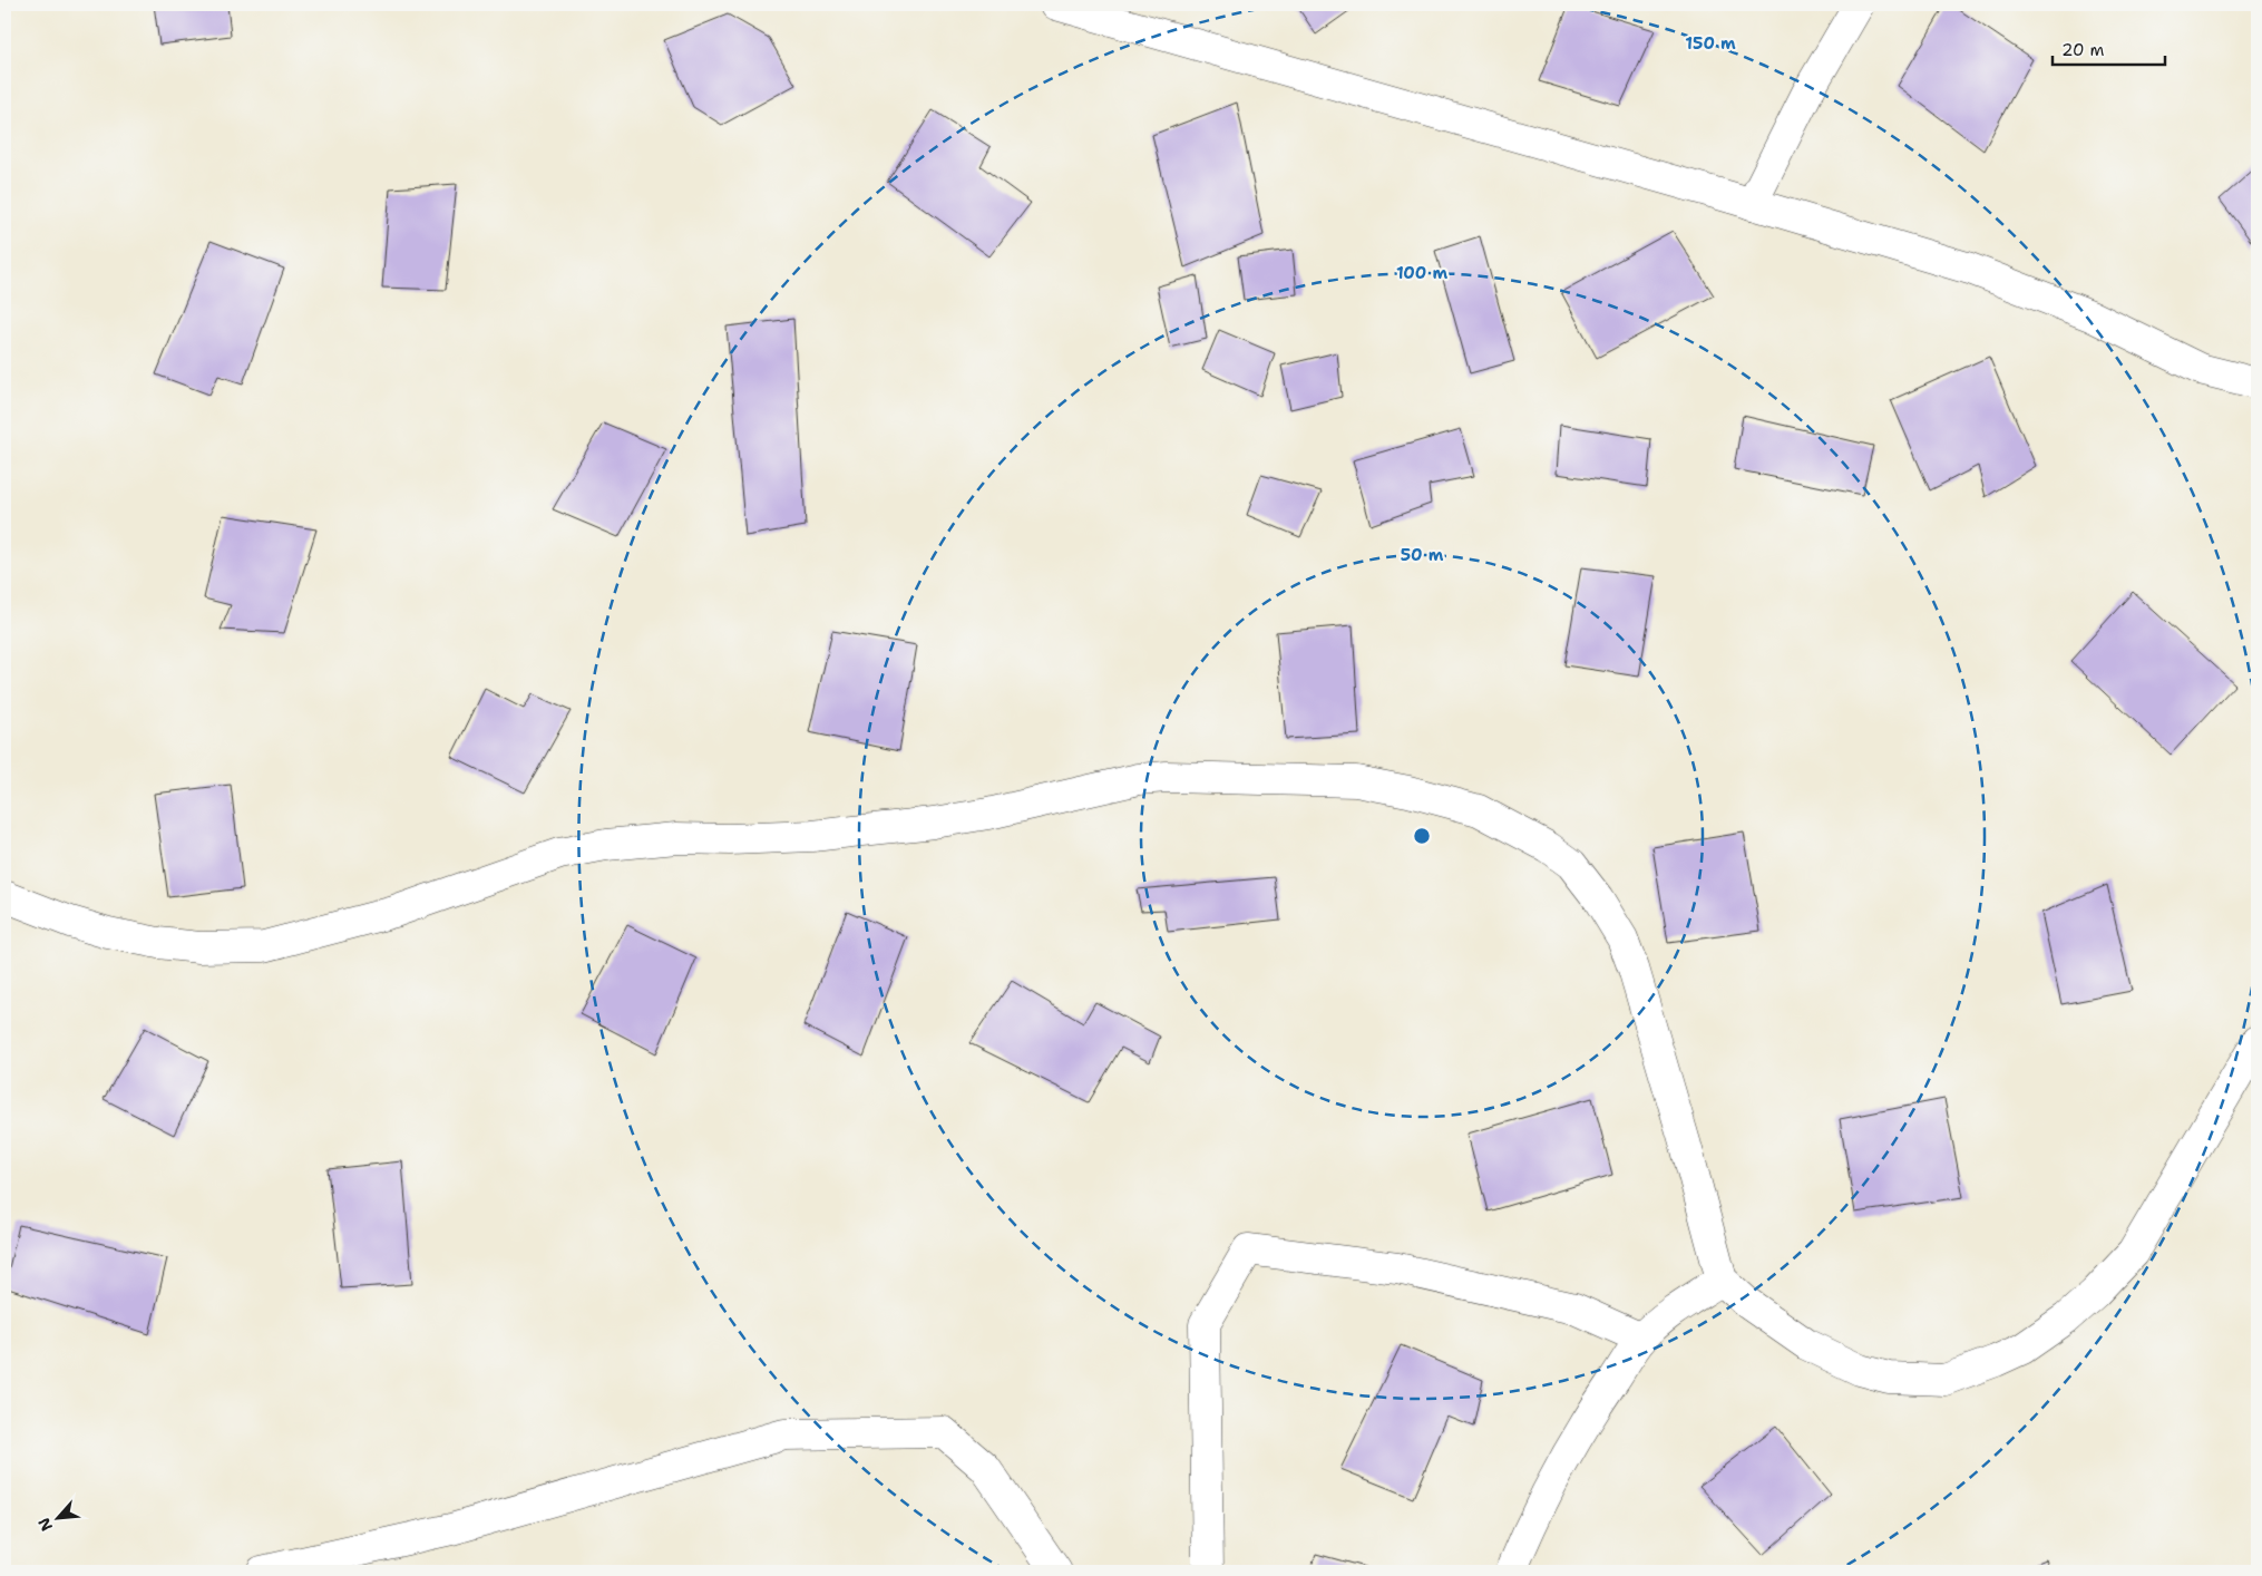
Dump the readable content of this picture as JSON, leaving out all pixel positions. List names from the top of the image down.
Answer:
{
  "scale_bar": "20 m",
  "north": "bottom left",
  "rings": ["150 m", "100 m", "50 m"]
}
